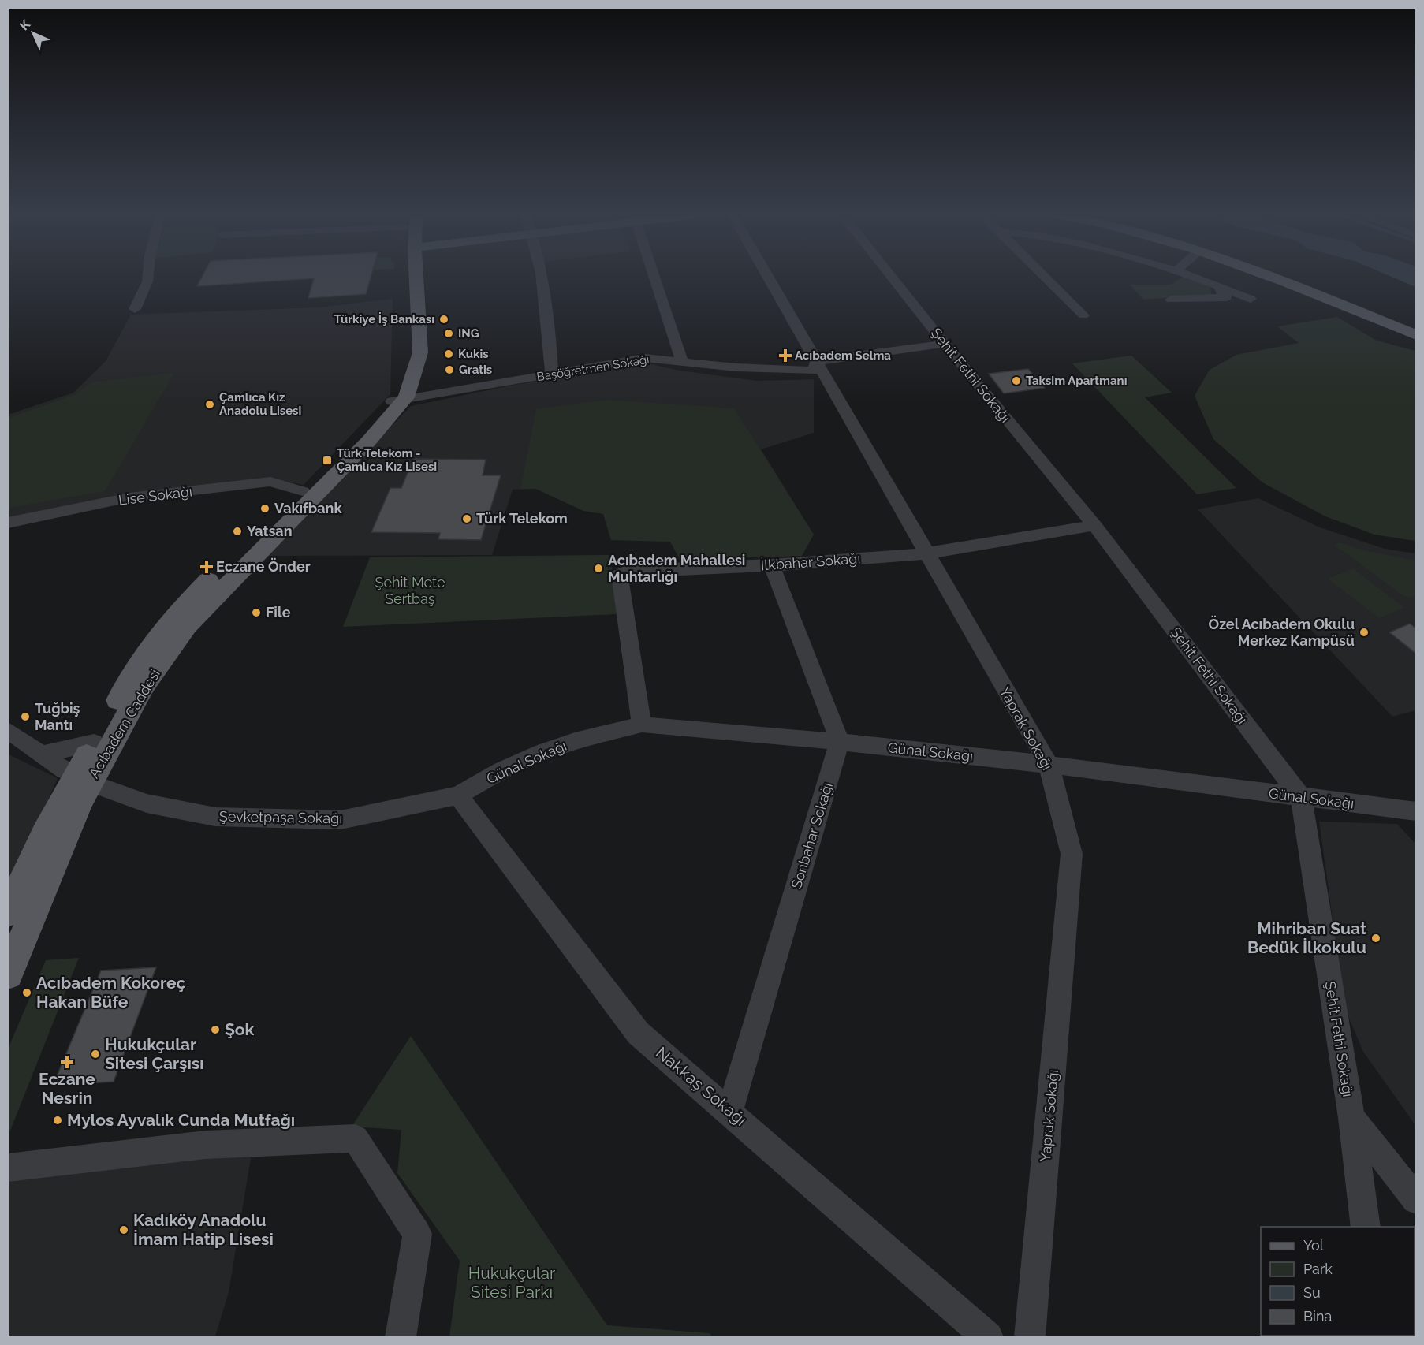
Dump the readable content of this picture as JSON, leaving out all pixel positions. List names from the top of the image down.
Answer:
{
  "streets": {
    "main road": ["Acıbadem Caddesi"],
    "street": [
      "Başöğretmen Sokağı",
      "Şehit Fethi Sokağı",
      "Lise Sokağı",
      "İlkbahar Sokağı",
      "Yaprak Sokağı",
      "Günal Sokağı",
      "Şevketpaşa Sokağı",
      "Sonbahar Sokağı",
      "Nakkaş Sokağı"
    ]
  },
  "crossings": [
    ["Başöğretmen Sokağı", "Acıbadem Caddesi"],
    ["Başöğretmen Sokağı", "Yaprak Sokağı"],
    ["Şehit Fethi Sokağı", "İlkbahar Sokağı"],
    ["Şehit Fethi Sokağı", "Günal Sokağı"],
    ["Lise Sokağı", "Acıbadem Caddesi"],
    ["İlkbahar Sokağı", "Yaprak Sokağı"],
    ["İlkbahar Sokağı", "Günal Sokağı"],
    ["Acıbadem Caddesi", "Şevketpaşa Sokağı"],
    ["Yaprak Sokağı", "Günal Sokağı"],
    ["Günal Sokağı", "Şevketpaşa Sokağı"],
    ["Günal Sokağı", "Sonbahar Sokağı"],
    ["Günal Sokağı", "Nakkaş Sokağı"],
    ["Şevketpaşa Sokağı", "Nakkaş Sokağı"],
    ["Sonbahar Sokağı", "Nakkaş Sokağı"]
  ],
  "parks": ["Şehit Mete Sertbaş", "Hukukçular Sitesi Parkı"],
  "places": {
    "other": [
      "Türkiye İş Bankası",
      "ING",
      "Kukis",
      "Gratis",
      "Taksim Apartmanı",
      "Çamlıca Kız Anadolu Lisesi",
      "Vakıfbank",
      "Türk Telekom",
      "Yatsan",
      "Acıbadem Mahallesi Muhtarlığı",
      "File",
      "Özel Acıbadem Okulu Merkez Kampüsü",
      "Tuğbiş Mantı",
      "Mihriban Suat Bedük İlkokulu",
      "Acıbadem Kokoreç Hakan Büfe",
      "Şok",
      "Hukukçular Sitesi Çarşısı",
      "Mylos Ayvalık Cunda Mutfağı",
      "Kadıköy Anadolu İmam Hatip Lisesi"
    ],
    "health": ["Acıbadem Selma", "Eczane Önder", "Eczane Nesrin"],
    "transit": ["Türk Telekom - Çamlıca Kız Lisesi"]
  },
  "legend": [
    "Yol",
    "Park",
    "Su",
    "Bina"
  ],
  "north": "top left"
}
